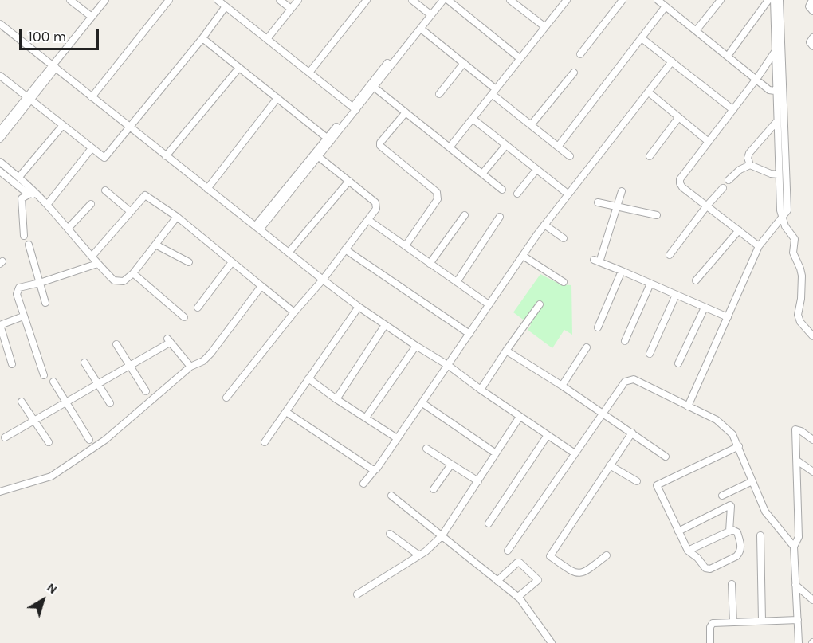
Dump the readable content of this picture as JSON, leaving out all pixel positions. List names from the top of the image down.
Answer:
{
  "scale_bar": "100 m",
  "north": "top right"
}
